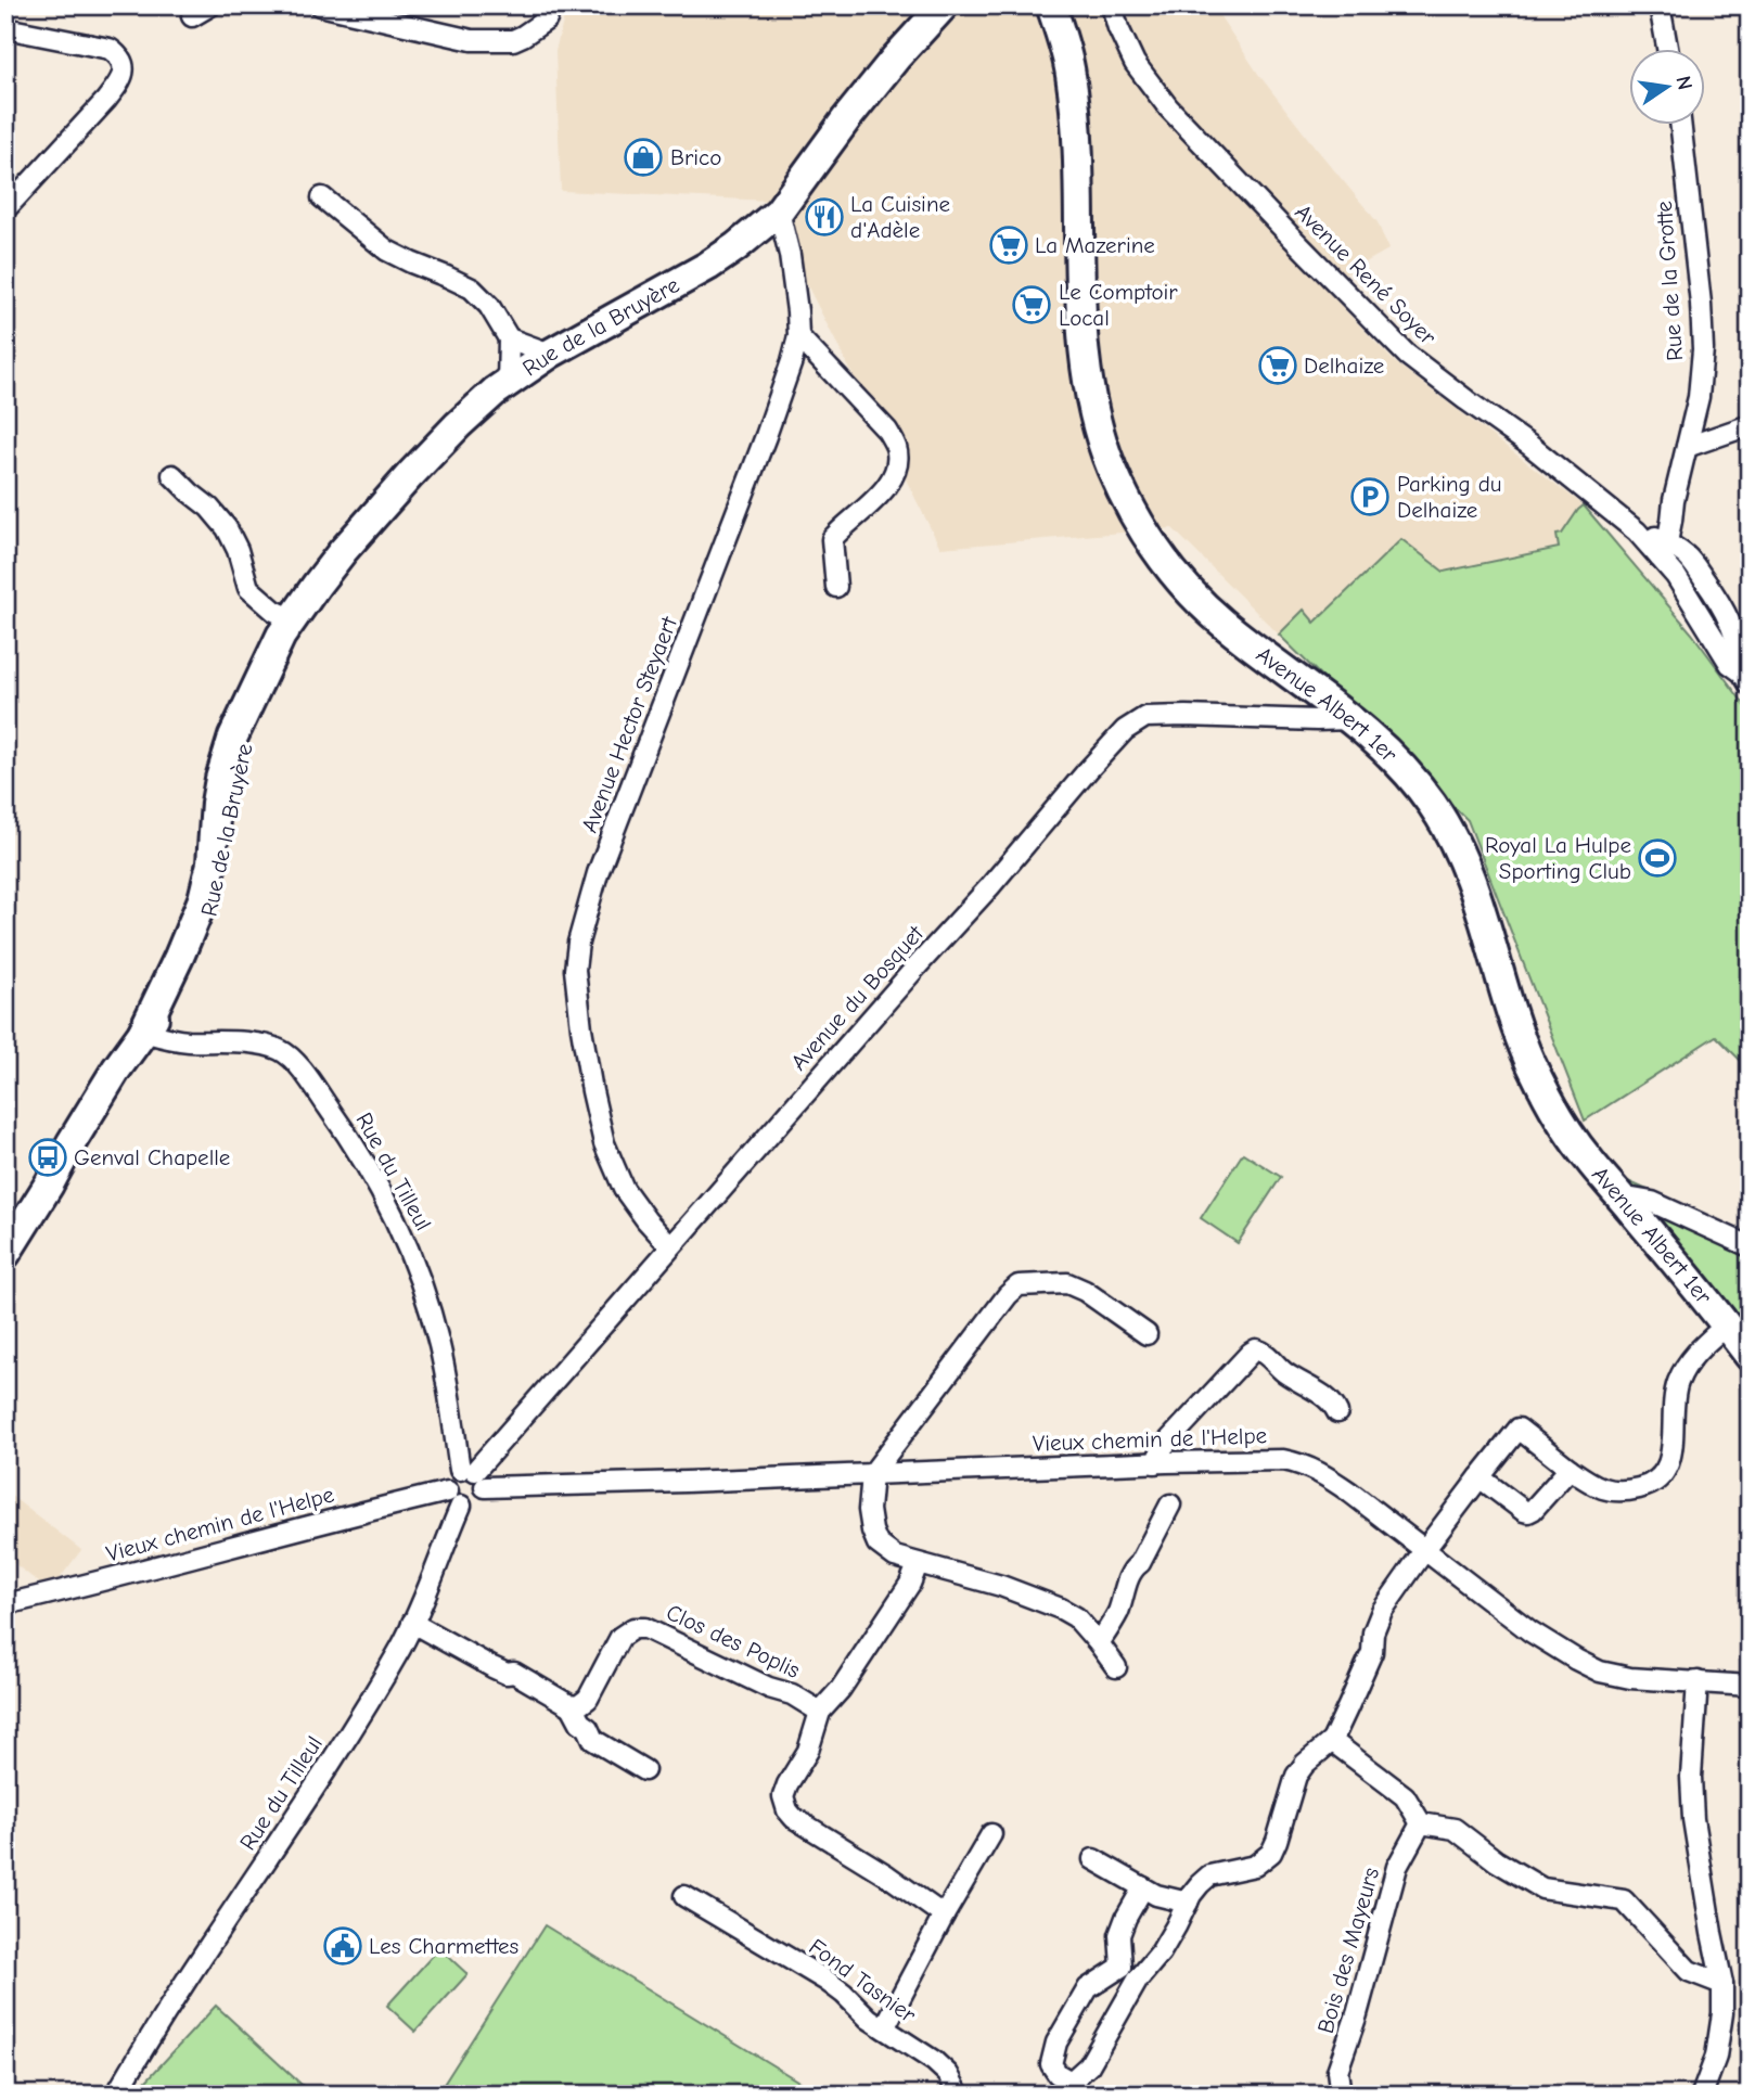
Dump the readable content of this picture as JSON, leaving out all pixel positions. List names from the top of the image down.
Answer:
{
  "streets": {
    "main road": ["Rue de la Bruyère", "Avenue Albert 1er"],
    "street": [
      "Avenue René Soyer",
      "Rue de la Grotte",
      "Avenue Hector Steyaert",
      "Avenue du Bosquet",
      "Rue du Tilleul",
      "Vieux chemin de l'Helpe",
      "Clos des Poplis",
      "Bois des Mayeurs",
      "Fond Tasnier"
    ]
  },
  "crossings": [
    ["Avenue René Soyer", "Rue de la Grotte"],
    ["Rue de la Bruyère", "Avenue Hector Steyaert"],
    ["Rue de la Bruyère", "Rue du Tilleul"],
    ["Avenue Albert 1er", "Avenue du Bosquet"],
    ["Avenue Hector Steyaert", "Avenue du Bosquet"],
    ["Avenue du Bosquet", "Rue du Tilleul"],
    ["Avenue du Bosquet", "Vieux chemin de l'Helpe"],
    ["Rue du Tilleul", "Vieux chemin de l'Helpe"]
  ],
  "places": {
    "shop": ["Brico"],
    "restaurant": ["La Cuisine d'Adèle"],
    "supermarket": ["La Mazerine", "Le Comptoir Local", "Delhaize"],
    "parking": ["Parking du Delhaize"],
    "sports": ["Royal La Hulpe Sporting Club"],
    "bus stop": ["Genval Chapelle"],
    "public building": ["Les Charmettes"]
  },
  "north": "right"
}
